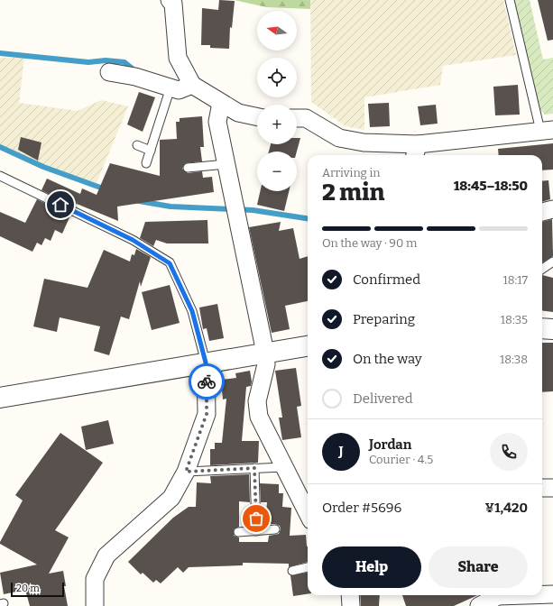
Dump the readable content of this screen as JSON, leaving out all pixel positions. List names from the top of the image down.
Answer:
{
  "scale_bar": "20 m",
  "north": "left",
  "page": {
    "map_buttons": ["+", "−"],
    "heading": ["2 min", "Arriving in", "18:45–18:50"],
    "panel": [
      "Jordan",
      "Courier · 4.5",
      "Order #5696",
      "¥1,420"
    ],
    "bar": "On the way · 90 m",
    "list": [
      ["Confirmed", "18:17"],
      ["Preparing", "18:35"],
      ["On the way", "18:38"],
      "Delivered"
    ],
    "round": "J",
    "buttons": ["Help", "Share"],
    "scale": "20 m"
  }
}
